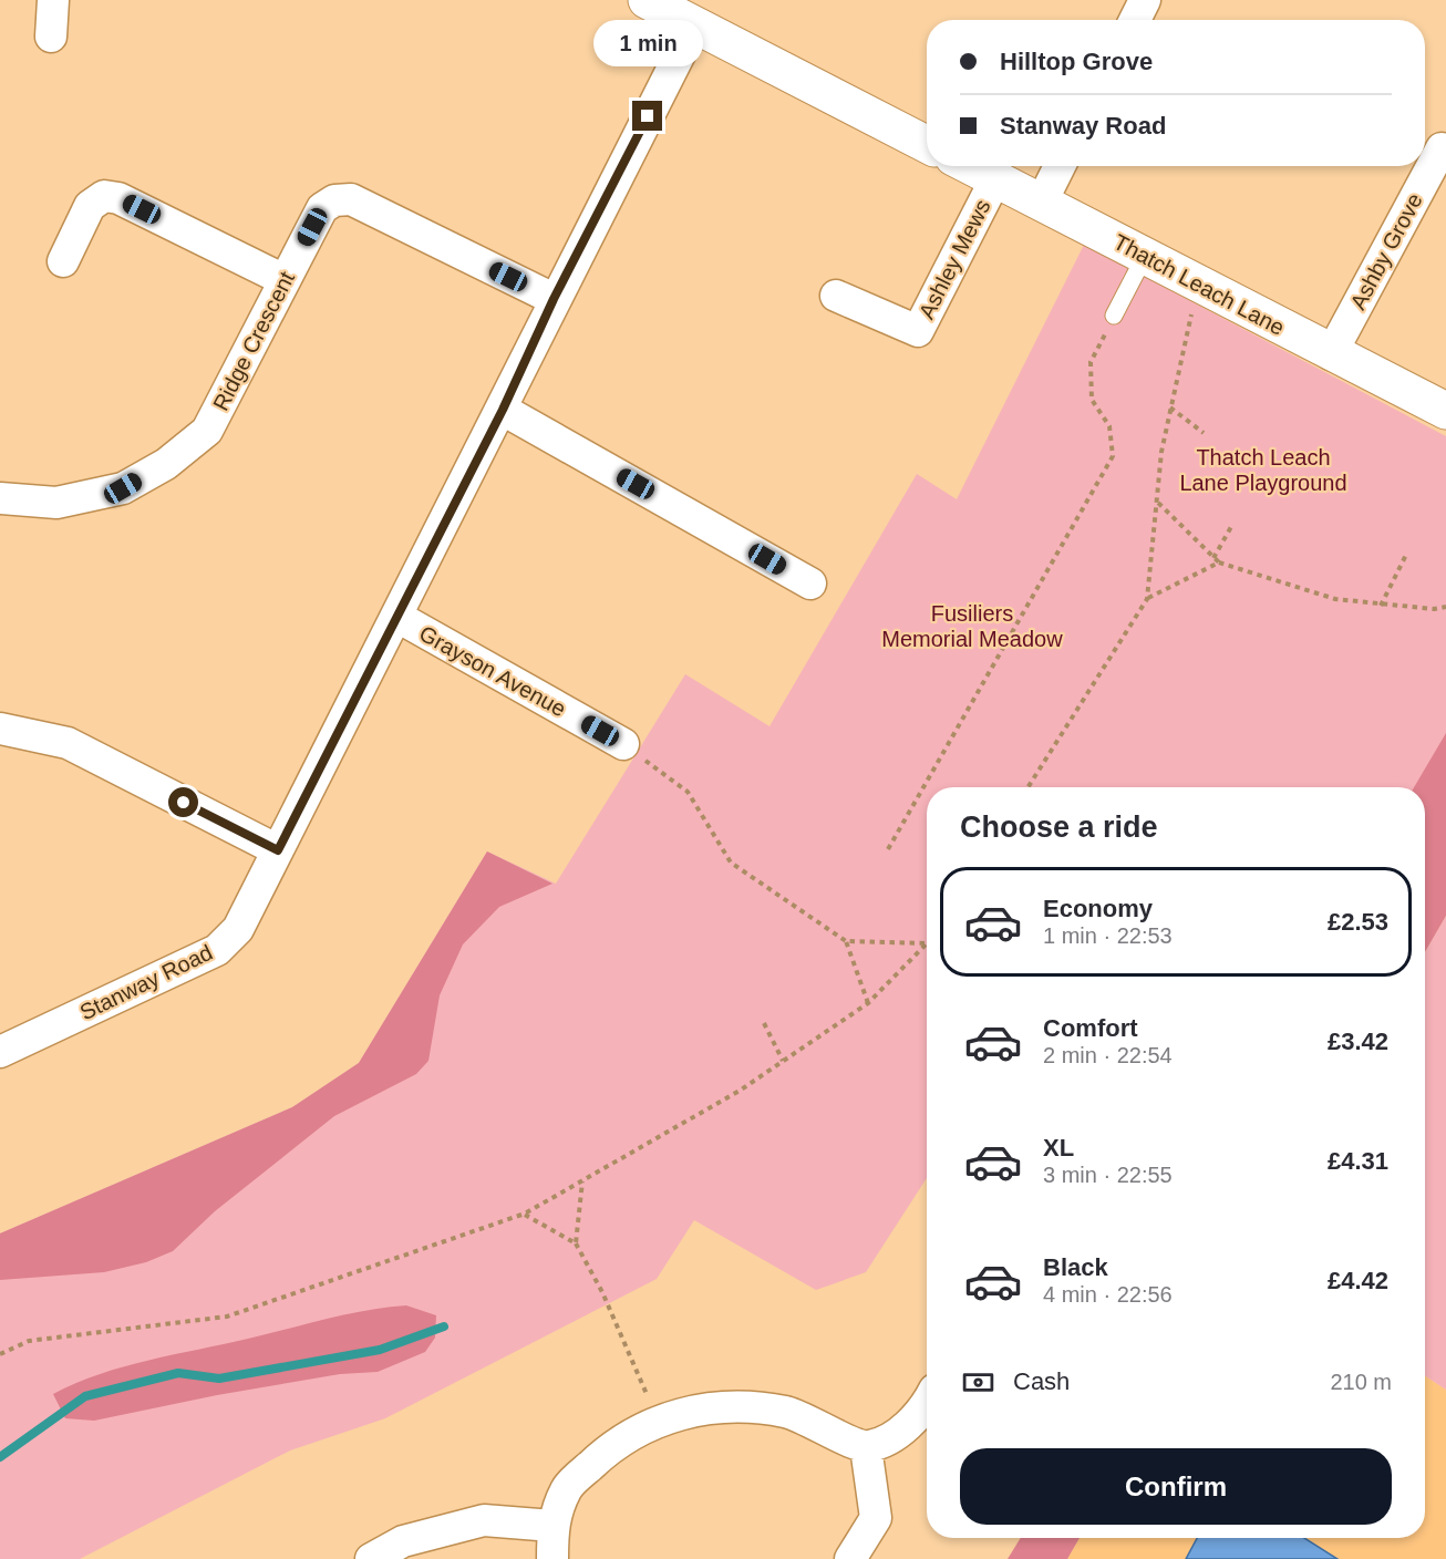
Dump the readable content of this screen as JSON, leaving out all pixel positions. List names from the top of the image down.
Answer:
{
  "streets": {
    "street": [
      "Ashby Grove",
      "Ashley Mews",
      "Thatch Leach Lane",
      "Ridge Crescent",
      "Grayson Avenue",
      "Stanway Road"
    ]
  },
  "crossings": [
    ["Ashby Grove", "Thatch Leach Lane"],
    ["Ashley Mews", "Thatch Leach Lane"],
    ["Ridge Crescent", "Stanway Road"],
    ["Grayson Avenue", "Stanway Road"]
  ],
  "parks": ["Thatch Leach Lane Playground", "Fusiliers Memorial Meadow"],
  "page": {
    "bubble": "1 min",
    "banner": ["Hilltop Grove", "Stanway Road"],
    "heading": "Choose a ride",
    "list": [
      {
        "name": "Economy",
        "note": "1 min · 22:53",
        "value": "£2.53"
      },
      {
        "name": "Comfort",
        "note": "2 min · 22:54",
        "value": "£3.42"
      },
      {
        "name": "XL",
        "note": "3 min · 22:55",
        "value": "£4.31"
      },
      {
        "name": "Black",
        "note": "4 min · 22:56",
        "value": "£4.42"
      }
    ],
    "pay": ["Cash", "210 m"],
    "buttons": "Confirm"
  }
}
